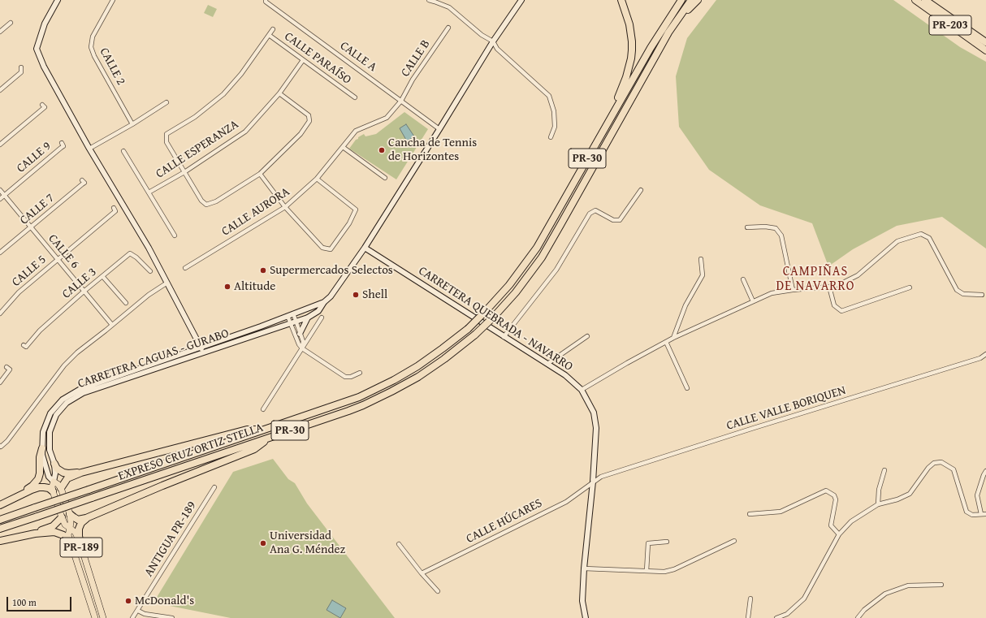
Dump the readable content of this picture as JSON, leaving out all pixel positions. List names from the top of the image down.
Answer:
{
  "streets": {
    "highway": ["PR-203", "PR-30", "EXPRESO CRUZ ORTIZ STELLA"],
    "main road": ["CARRETERA QUEBRADA - NAVARRO", "CARRETERA CAGUAS - GURABO", "PR-189"],
    "street": [
      "CALLE A",
      "CALLE PARAÍSO",
      "CALLE B",
      "CALLE 2",
      "CALLE ESPERANZA",
      "CALLE 9",
      "CALLE 7",
      "CALLE AURORA",
      "CALLE 6",
      "CALLE 5",
      "CALLE 3",
      "CALLE VALLE BORIQUEN",
      "CALLE HÚCARES",
      "ANTIGUA PR-189"
    ]
  },
  "crossings": [
    ["CALLE A", "CALLE B"],
    ["CALLE A", "CALLE AURORA"],
    ["CALLE A", "CARRETERA CAGUAS - GURABO"],
    ["CALLE PARAÍSO", "CALLE ESPERANZA"],
    ["CALLE B", "CALLE AURORA"],
    ["CALLE 9", "CALLE 6"],
    ["CALLE 7", "CALLE 6"],
    ["CALLE 6", "CALLE 5"],
    ["CALLE 6", "CALLE 3"],
    ["CARRETERA QUEBRADA - NAVARRO", "CARRETERA CAGUAS - GURABO"],
    ["CARRETERA QUEBRADA - NAVARRO", "CALLE VALLE BORIQUEN"],
    ["CARRETERA QUEBRADA - NAVARRO", "CALLE HÚCARES"],
    ["CARRETERA CAGUAS - GURABO", "PR-189"],
    ["CALLE VALLE BORIQUEN", "CALLE HÚCARES"]
  ],
  "districts": ["CAMPIÑAS DE NAVARRO"],
  "places": [
    "Cancha de Tennis de Horizontes",
    "Supermercados Selectos",
    "Altitude",
    "Shell",
    "Universidad Ana G. Méndez",
    "McDonald's"
  ],
  "scale_bar": "100 m"
}
